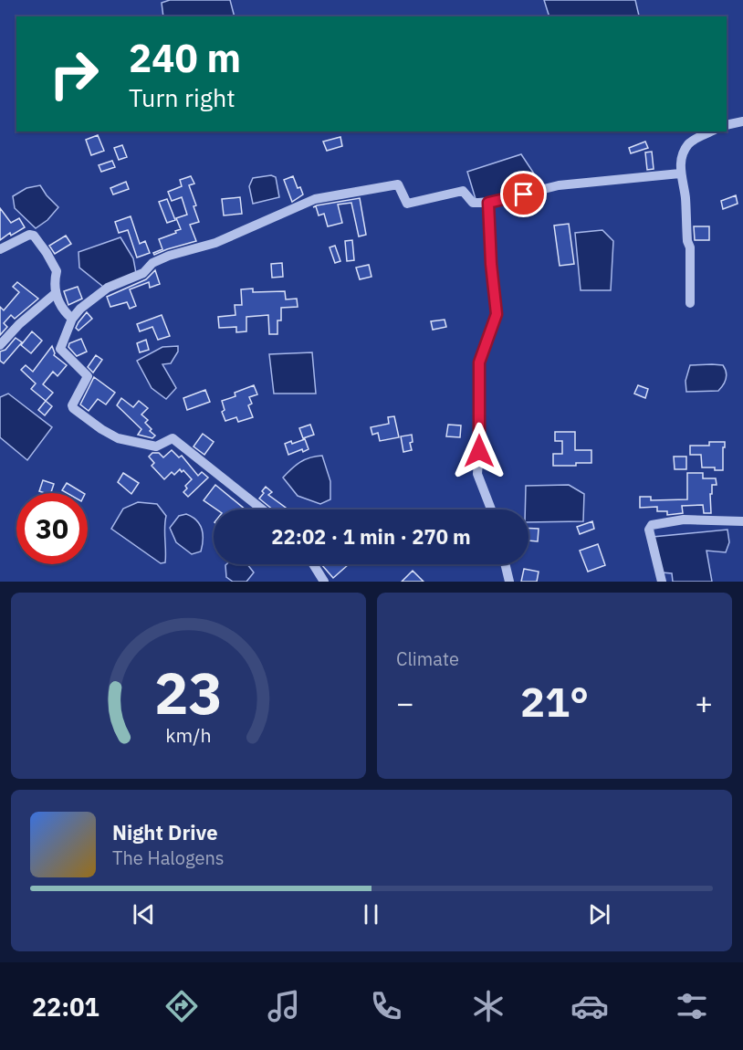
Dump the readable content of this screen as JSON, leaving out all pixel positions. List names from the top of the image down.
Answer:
{
  "page": {
    "turn": ["240 m", "Turn right"],
    "limit": "30",
    "trip": "22:02 · 1 min · 270 m",
    "tile": "Climate",
    "heat": ["−", "21°", "+"],
    "song": ["Night Drive", "The Halogens"],
    "tabs": "22:01",
    "gauge": ["23", "km/h"]
  }
}
